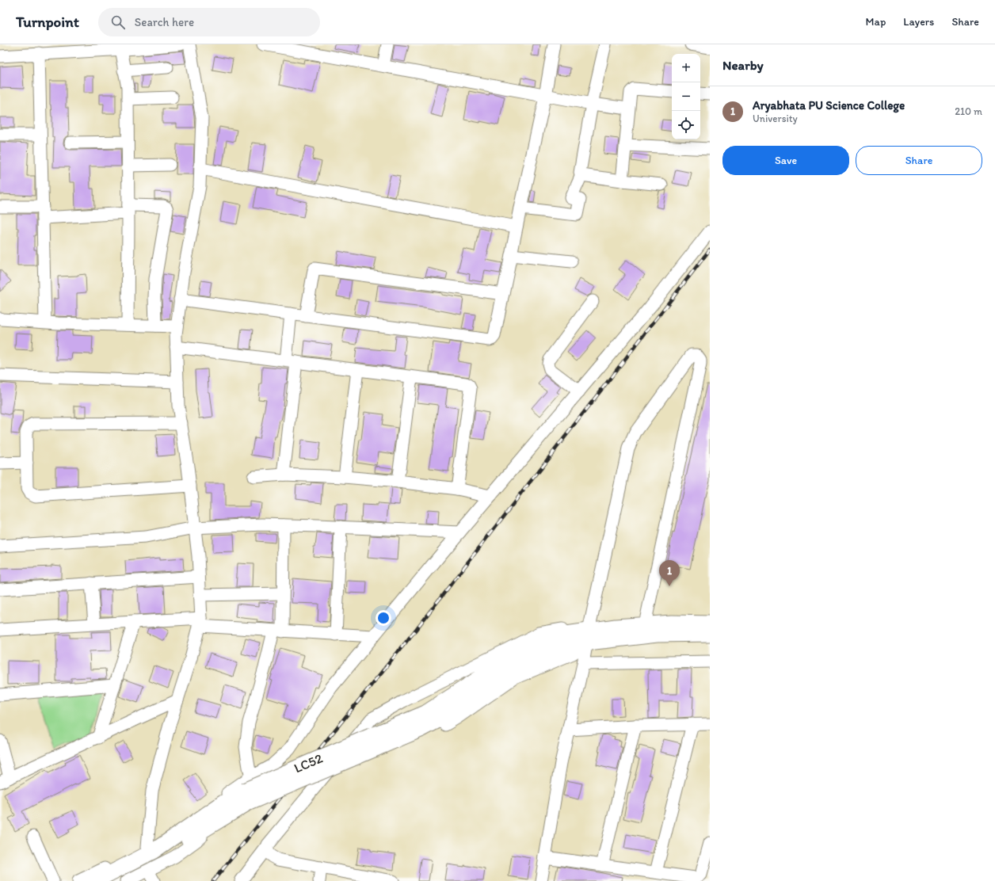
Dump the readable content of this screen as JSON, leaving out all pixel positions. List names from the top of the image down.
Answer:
{
  "streets": {
    "main road": ["LC52"]
  },
  "page": {
    "header": "Turnpoint",
    "search": "Search here",
    "nav": ["Map", "Layers", "Share"],
    "heading": "Nearby",
    "map_buttons": ["+", "−"],
    "list": [
      {
        "mark": "1",
        "name": "Aryabhata PU Science College",
        "note": "University",
        "value": "210 m"
      }
    ],
    "buttons": ["Save", "Share"],
    "pins": "1"
  }
}
